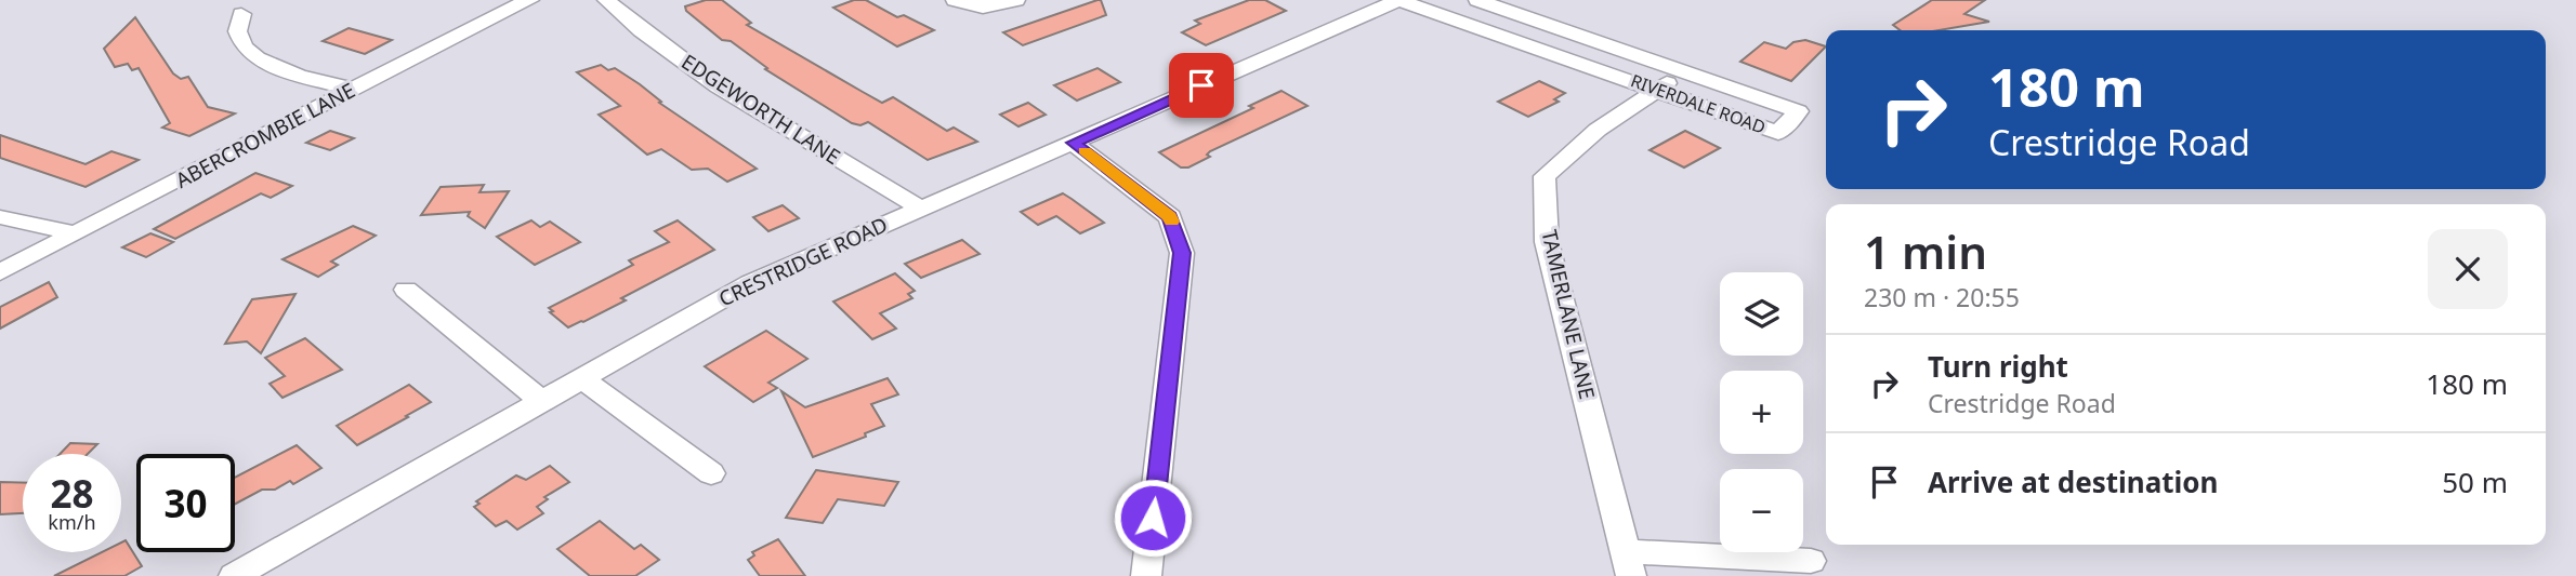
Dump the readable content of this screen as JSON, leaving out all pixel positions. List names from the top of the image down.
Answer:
{
  "streets": {
    "street": [
      "RIVERDALE ROAD",
      "EDGEWORTH LANE",
      "ABERCROMBIE LANE",
      "CRESTRIDGE ROAD",
      "TAMERLANE LANE"
    ]
  },
  "crossings": [
    ["RIVERDALE ROAD", "CRESTRIDGE ROAD"],
    ["RIVERDALE ROAD", "TAMERLANE LANE"],
    ["EDGEWORTH LANE", "CRESTRIDGE ROAD"]
  ],
  "page": {
    "turn": ["180 m", "Crestridge Road"],
    "heading": ["1 min", "230 m · 20:55"],
    "map_buttons": ["+", "−"],
    "list": [
      {
        "name": "Turn right",
        "note": "Crestridge Road",
        "value": "180 m"
      },
      {
        "name": "Arrive at destination",
        "value": "50 m"
      }
    ],
    "speed": "28 km/h",
    "limit": "30"
  }
}
